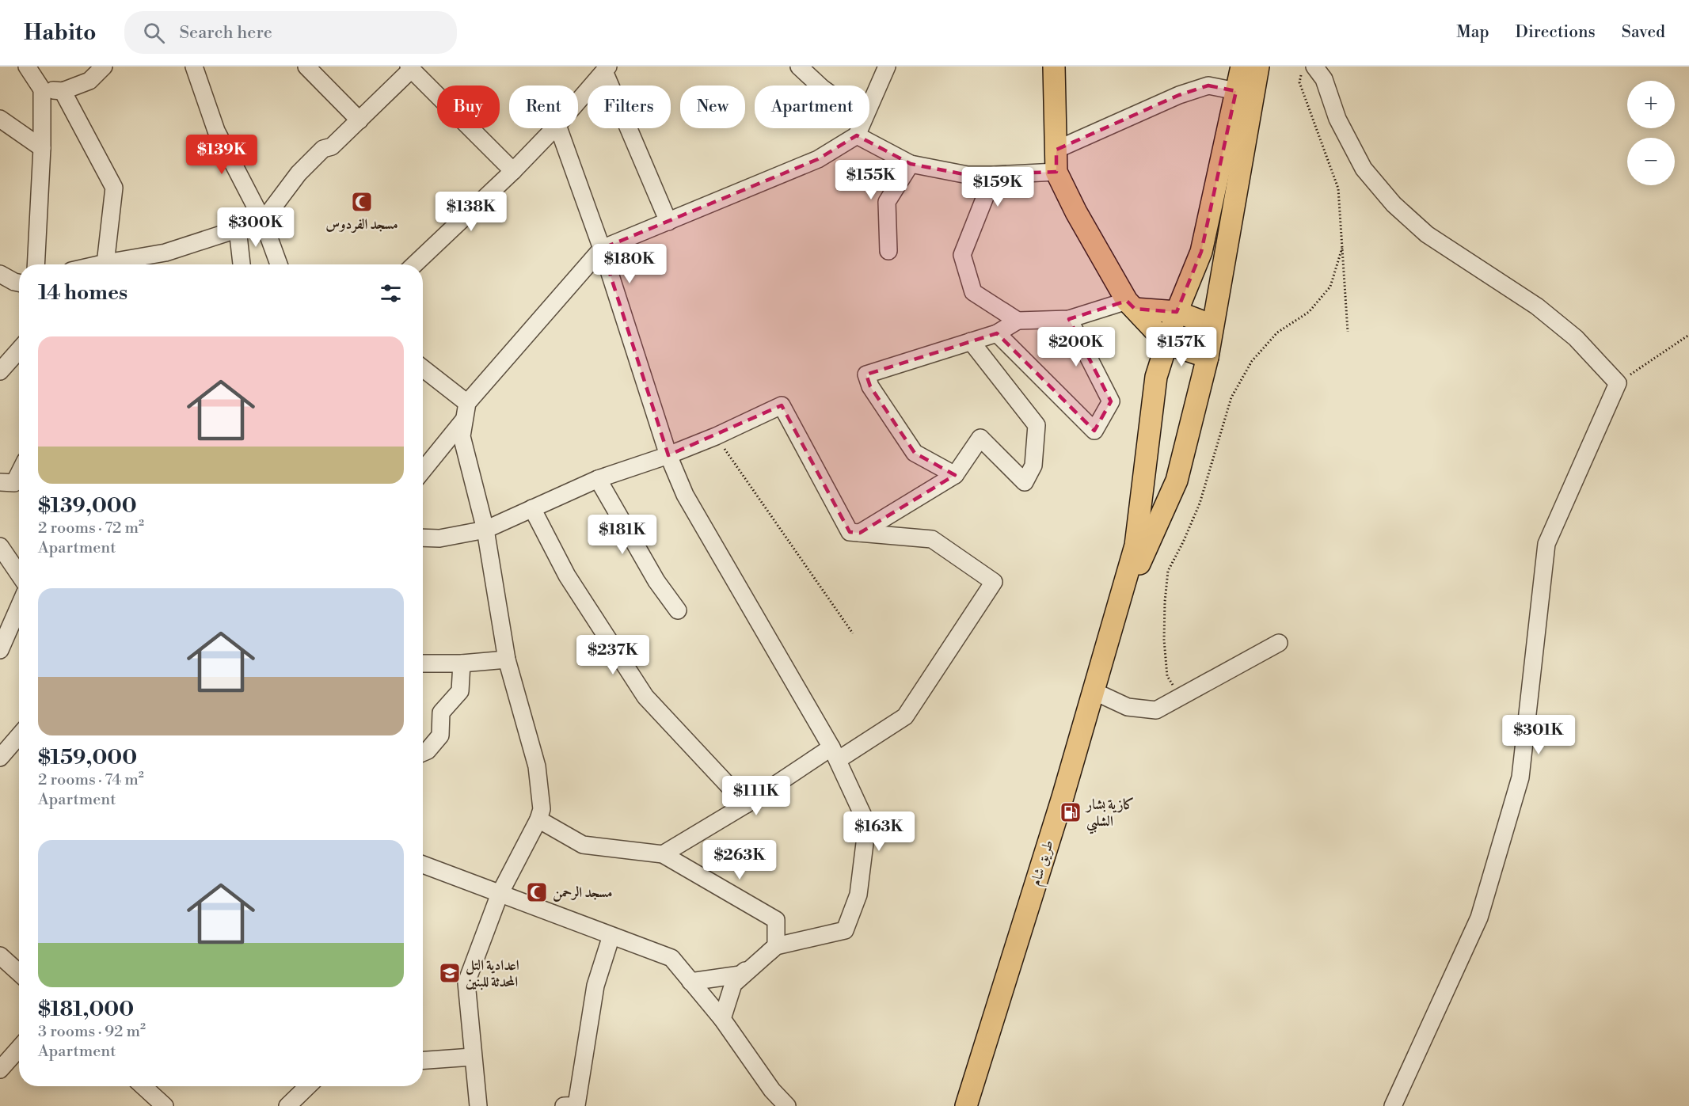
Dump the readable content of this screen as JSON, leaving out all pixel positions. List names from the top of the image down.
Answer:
{
  "streets": {
    "main road": ["طريق شام"]
  },
  "places": {
    "mosque": ["مسجد الفردوس", "مسجد الرحمن"],
    "fuel station": ["كازية بشار الشلبي"],
    "school or university": ["اعدادية التل المحدثة للبنين"]
  },
  "page": {
    "header": "Habito",
    "search": "Search here",
    "nav": ["Map", "Directions", "Saved"],
    "map_buttons": ["+", "−"],
    "chip": [
      "Buy",
      "Rent",
      "Filters",
      "New",
      "Apartment"
    ],
    "price": [
      "$139K",
      "$155K",
      "$159K",
      "$138K",
      "$300K",
      "$180K",
      "$200K",
      "$157K",
      "$181K",
      "$237K",
      "$301K",
      "$111K",
      "$163K",
      "$263K"
    ],
    "heading": "14 homes",
    "list": [
      {
        "name": "$139,000",
        "note": "2 rooms · 72 m² · Apartment"
      },
      {
        "name": "$159,000",
        "note": "2 rooms · 74 m² · Apartment"
      },
      {
        "name": "$181,000",
        "note": "3 rooms · 92 m² · Apartment"
      }
    ]
  }
}
